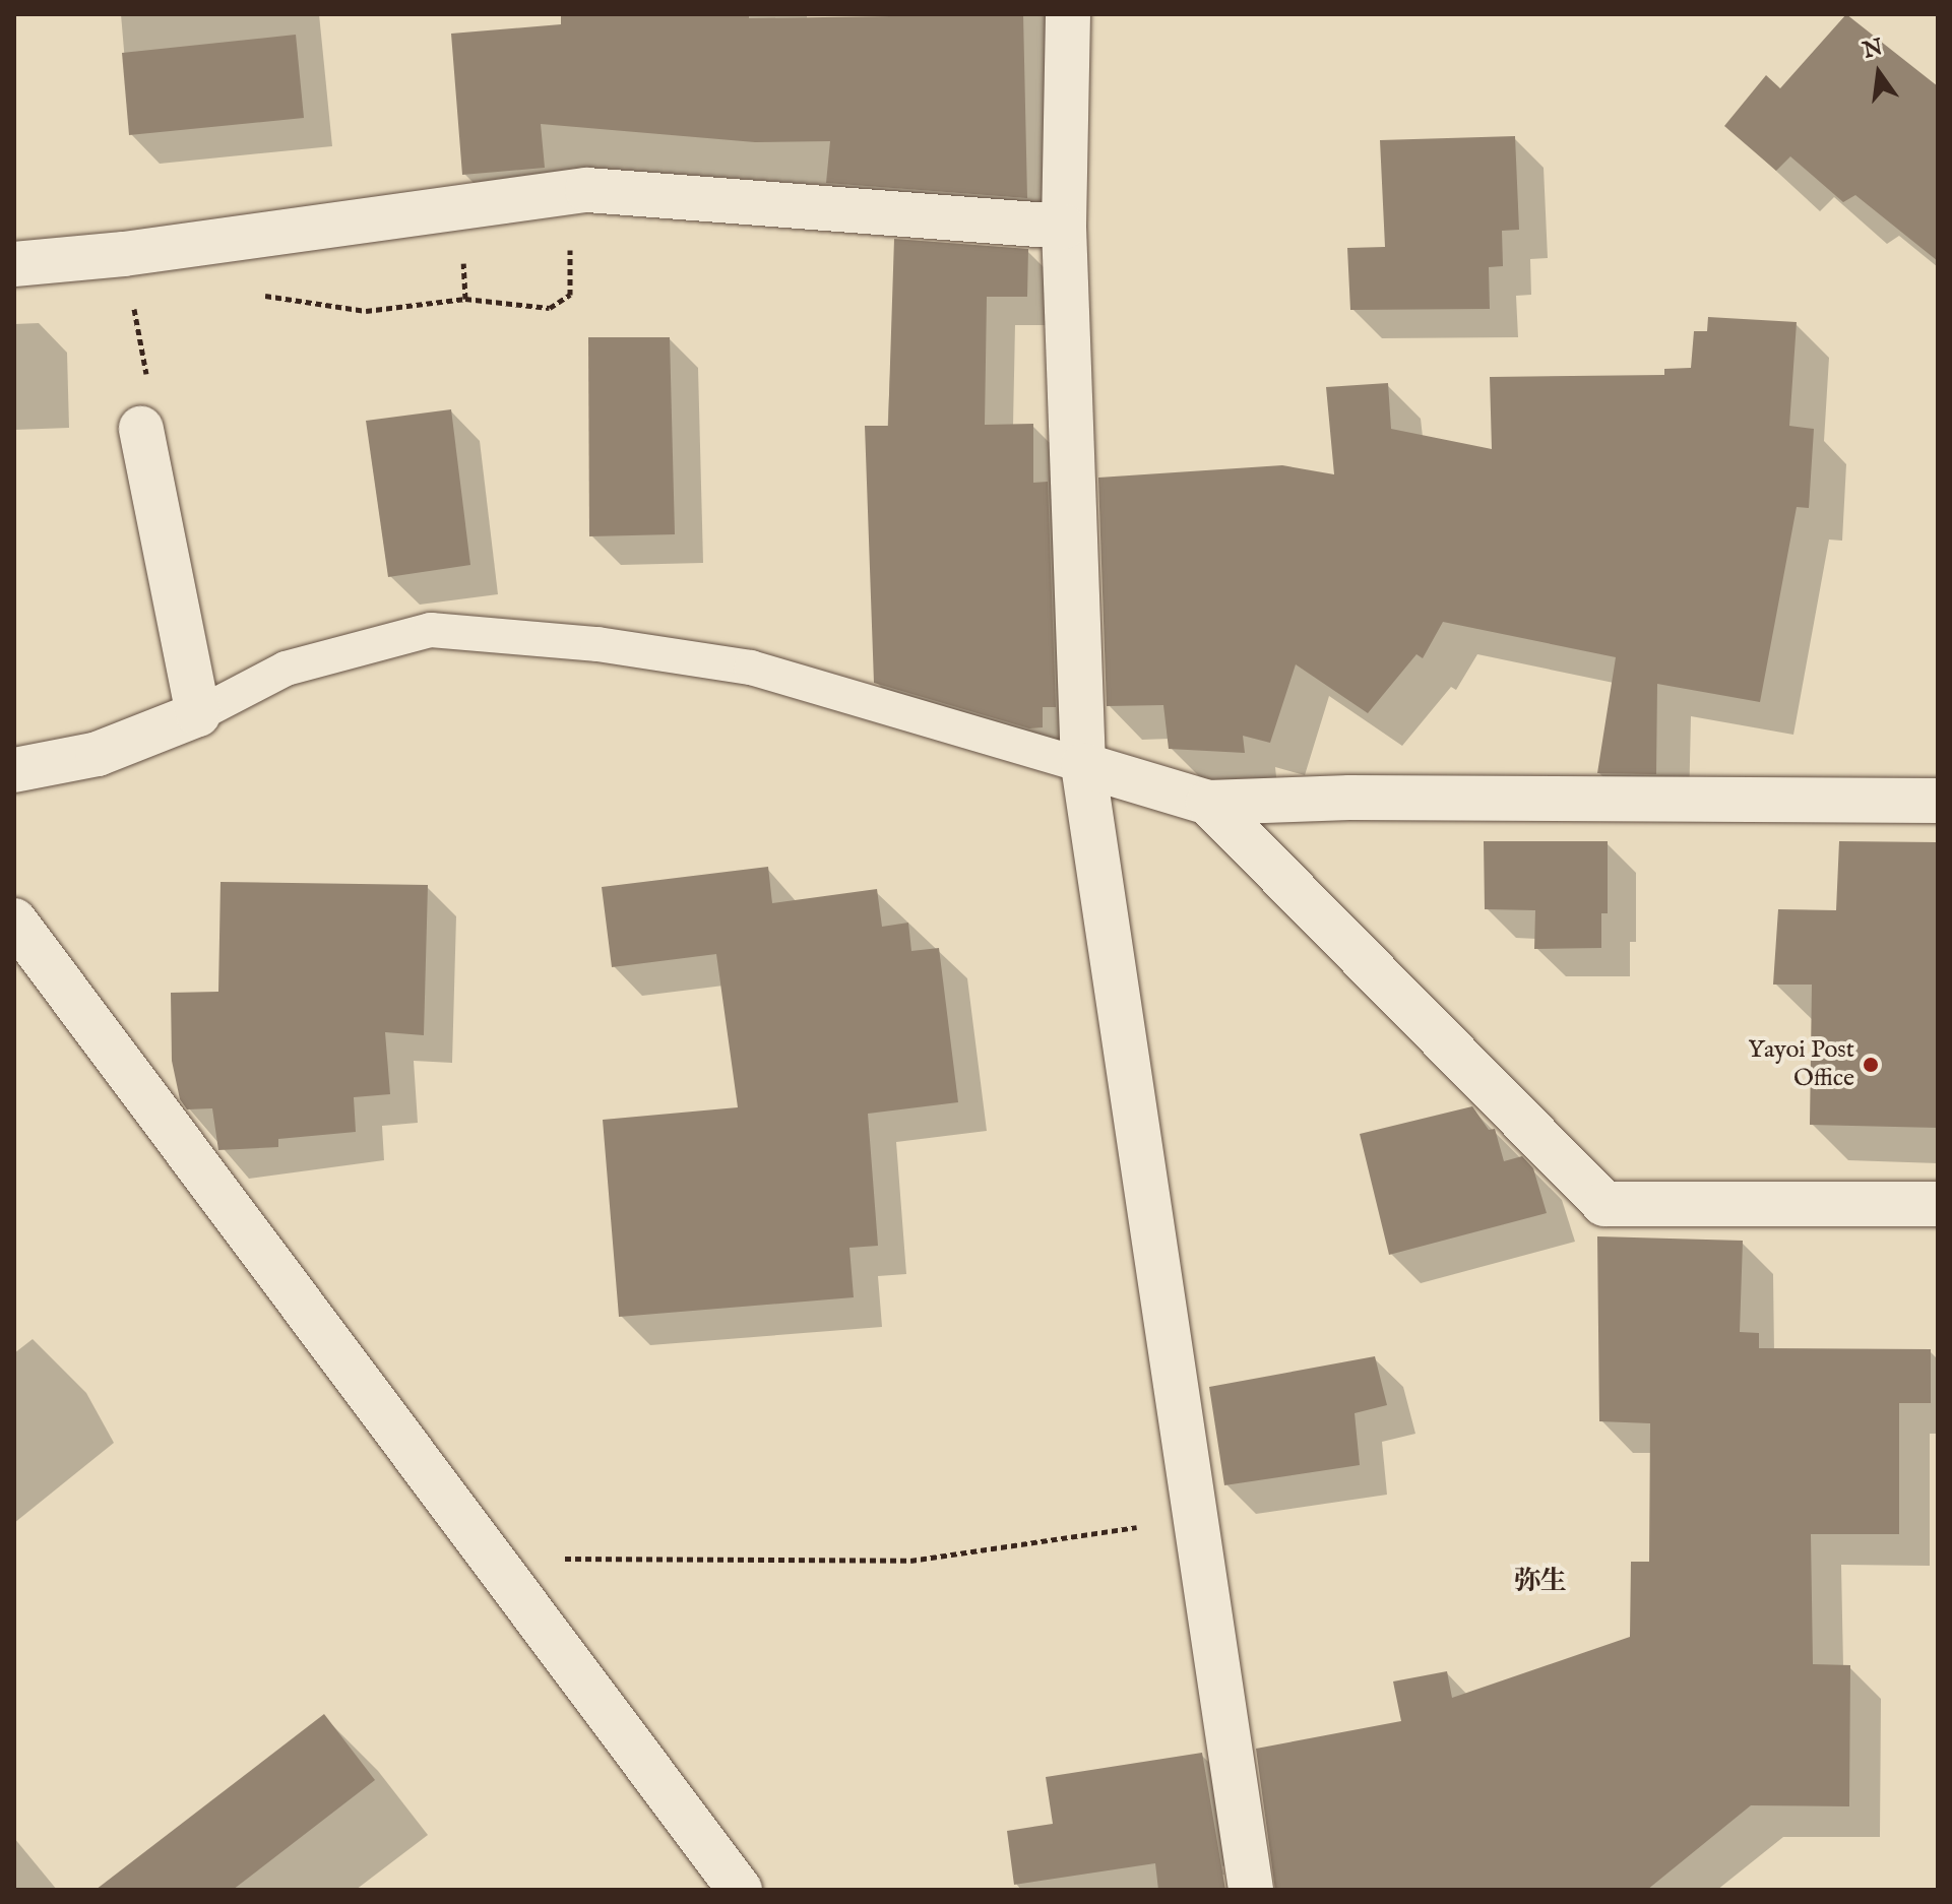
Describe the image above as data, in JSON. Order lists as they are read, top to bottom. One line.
{"districts":["弥生"],"places":["Yayoi Post Office"],"north":"top"}
